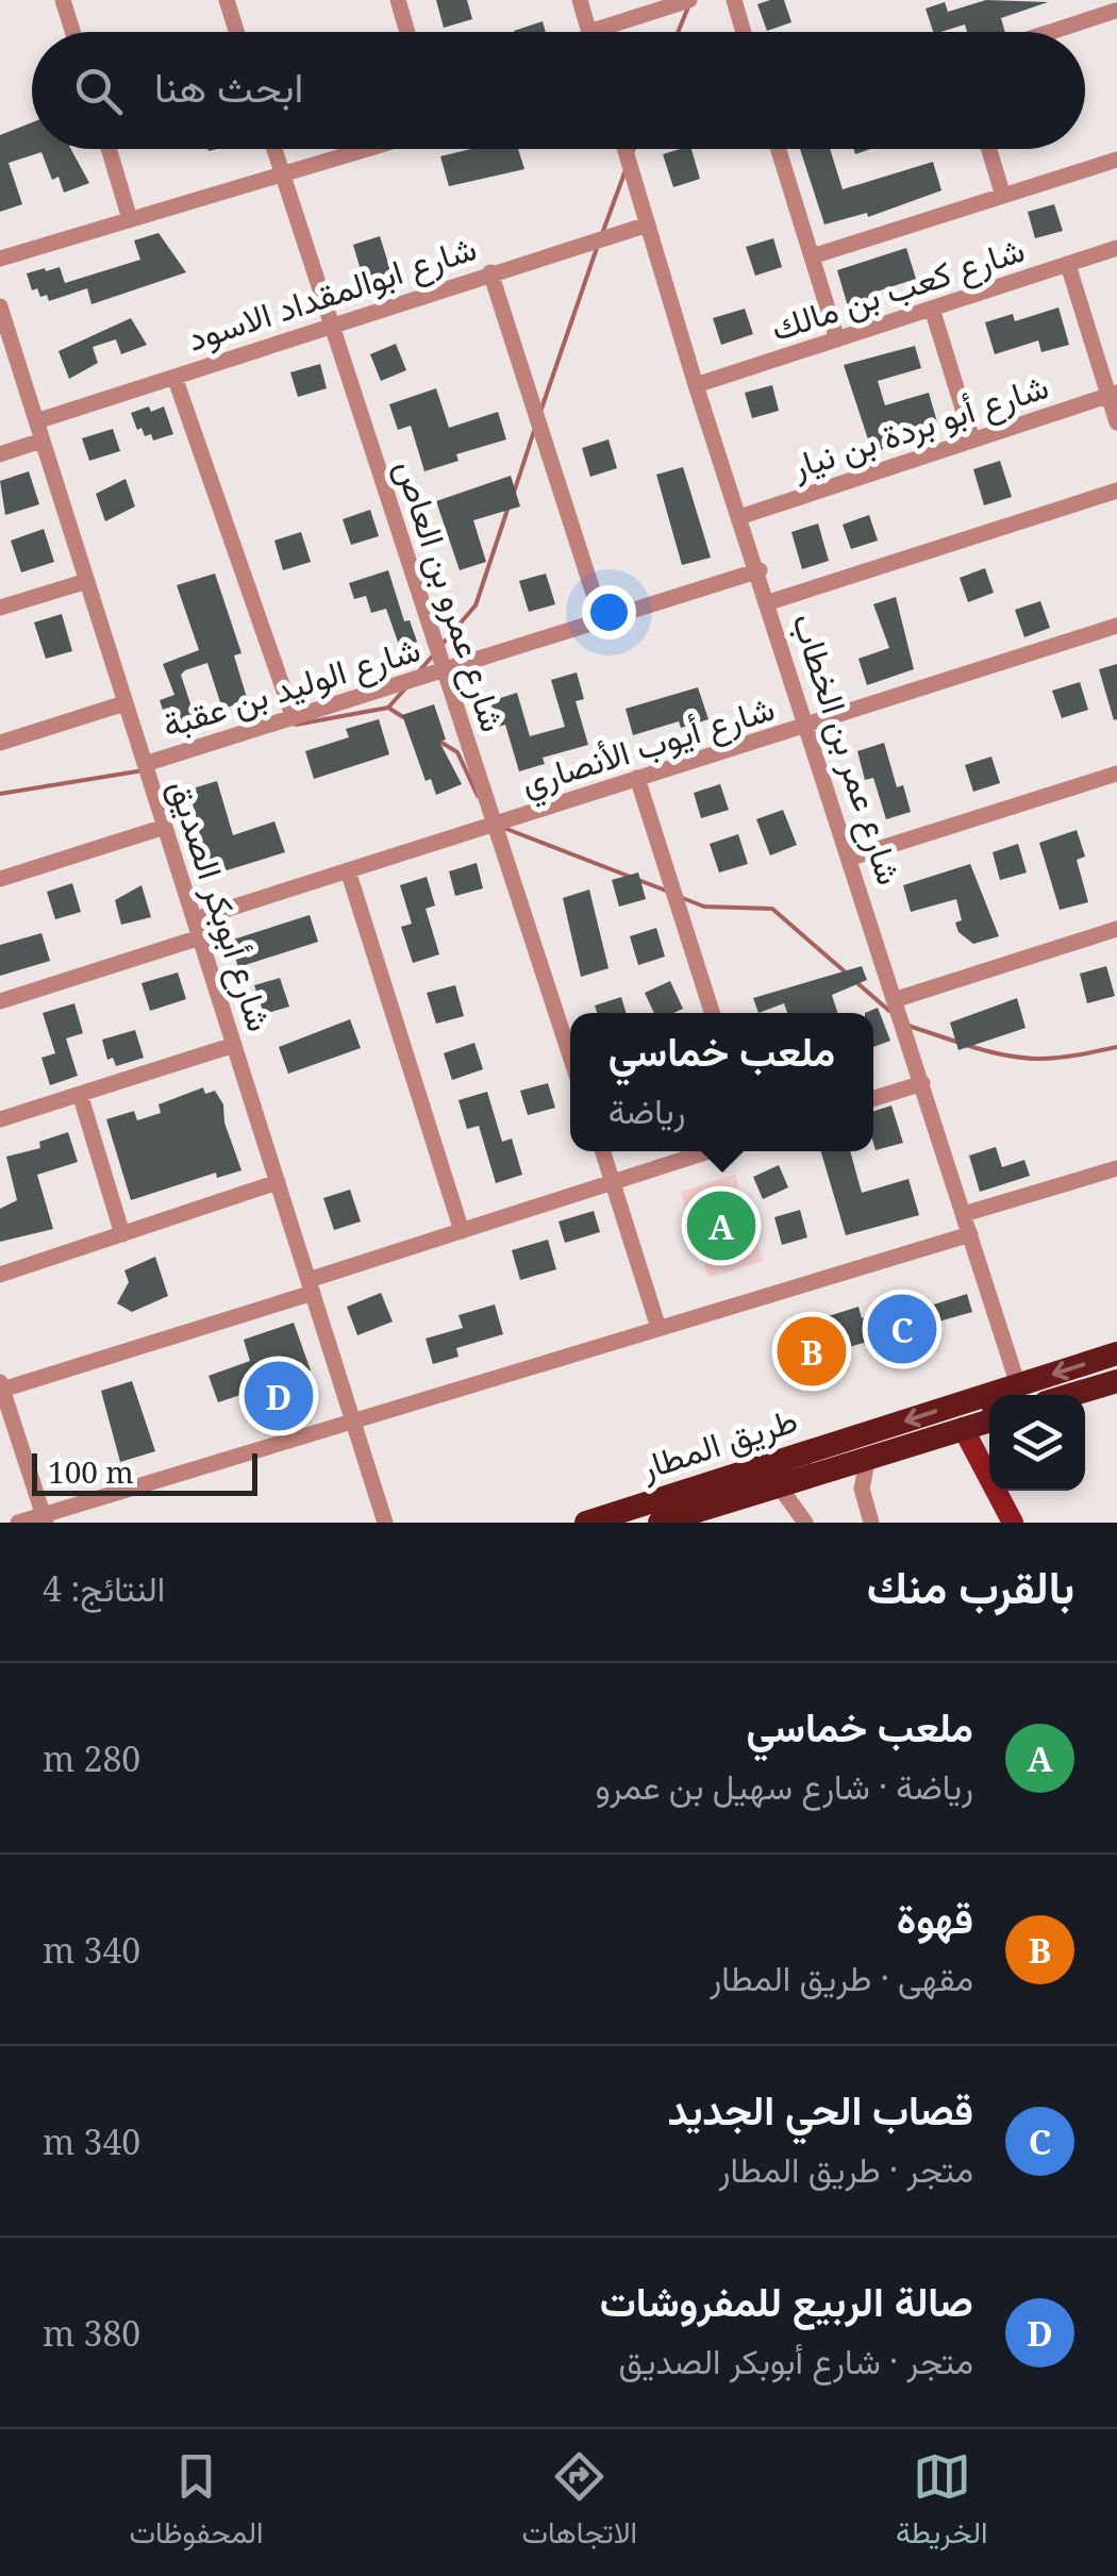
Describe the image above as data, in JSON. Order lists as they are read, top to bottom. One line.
{"streets":{"highway":["طريق المطار"],"street":["شارع كعب بن مالك","شارع ابوالمقداد الاسود","شارع أبو بردة بن نيار","شارع عمرو بن العاص","شارع الوليد بن عقبة","شارع أيوب الأنصاري","شارع عمر بن الخطاب","شارع أبوبكر الصديق"]},"crossings":[["شارع كعب بن مالك","شارع عمر بن الخطاب"],["شارع ابوالمقداد الاسود","شارع عمرو بن العاص"],["شارع ابوالمقداد الاسود","شارع عمر بن الخطاب"],["شارع ابوالمقداد الاسود","شارع أبوبكر الصديق"],["شارع أبو بردة بن نيار","شارع عمر بن الخطاب"],["شارع عمرو بن العاص","شارع الوليد بن عقبة"],["شارع عمرو بن العاص","شارع أيوب الأنصاري"],["شارع الوليد بن عقبة","شارع عمر بن الخطاب"],["شارع الوليد بن عقبة","شارع أبوبكر الصديق"],["شارع أيوب الأنصاري","شارع عمر بن الخطاب"],["شارع أيوب الأنصاري","شارع أبوبكر الصديق"],["شارع عمر بن الخطاب","طريق المطار"]],"scale_bar":"100 m","page":{"search":"ابحث هنا","popup":["ملعب خماسي","رياضة"],"pins":["A","C","B","D"],"scale":"100 m","heading":["بالقرب منك","النتائج: 4"],"list":[{"mark":"A","name":"ملعب خماسي","note":"رياضة · شارع سهيل بن عمرو","value":"280 m"},{"mark":"B","name":"قهوة","note":"مقهى · طريق المطار","value":"340 m"},{"mark":"C","name":"قصاب الحي الجديد","note":"متجر · طريق المطار","value":"340 m"},{"mark":"D","name":"صالة الربيع للمفروشات","note":"متجر · شارع أبوبكر الصديق","value":"380 m"}],"nav":["الخريطة","الاتجاهات","المحفوظات"]}}
